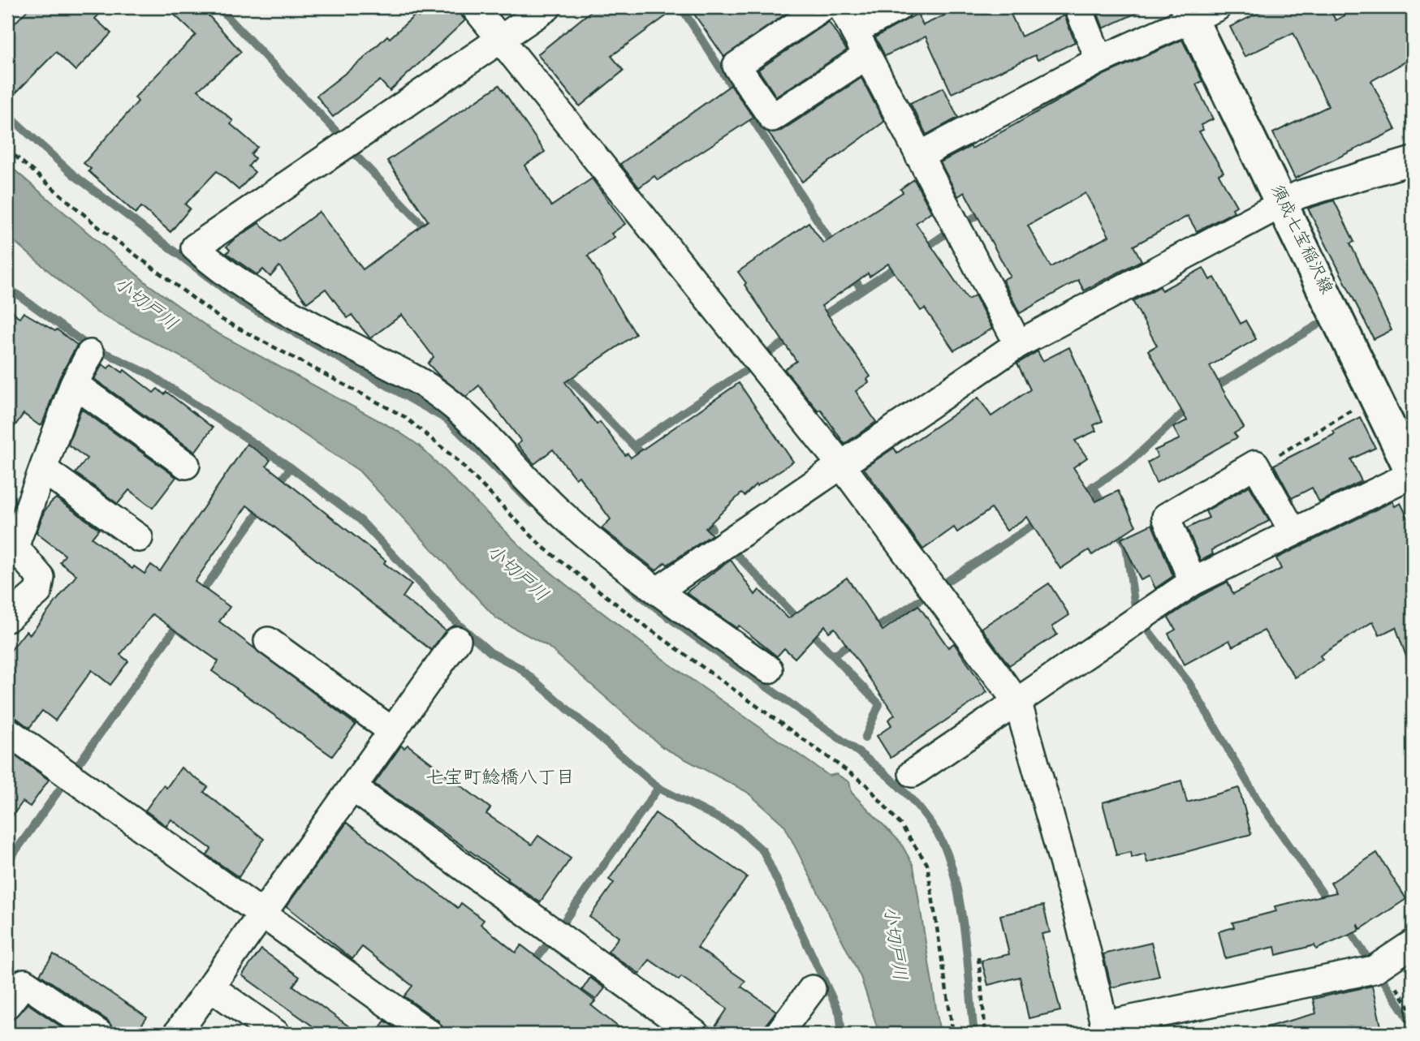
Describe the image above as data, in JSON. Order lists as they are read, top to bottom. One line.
{"streets":{"main road":["須成七宝稲沢線"]},"districts":["七宝町鯰橋八丁目"],"water":["小切戸川"]}
